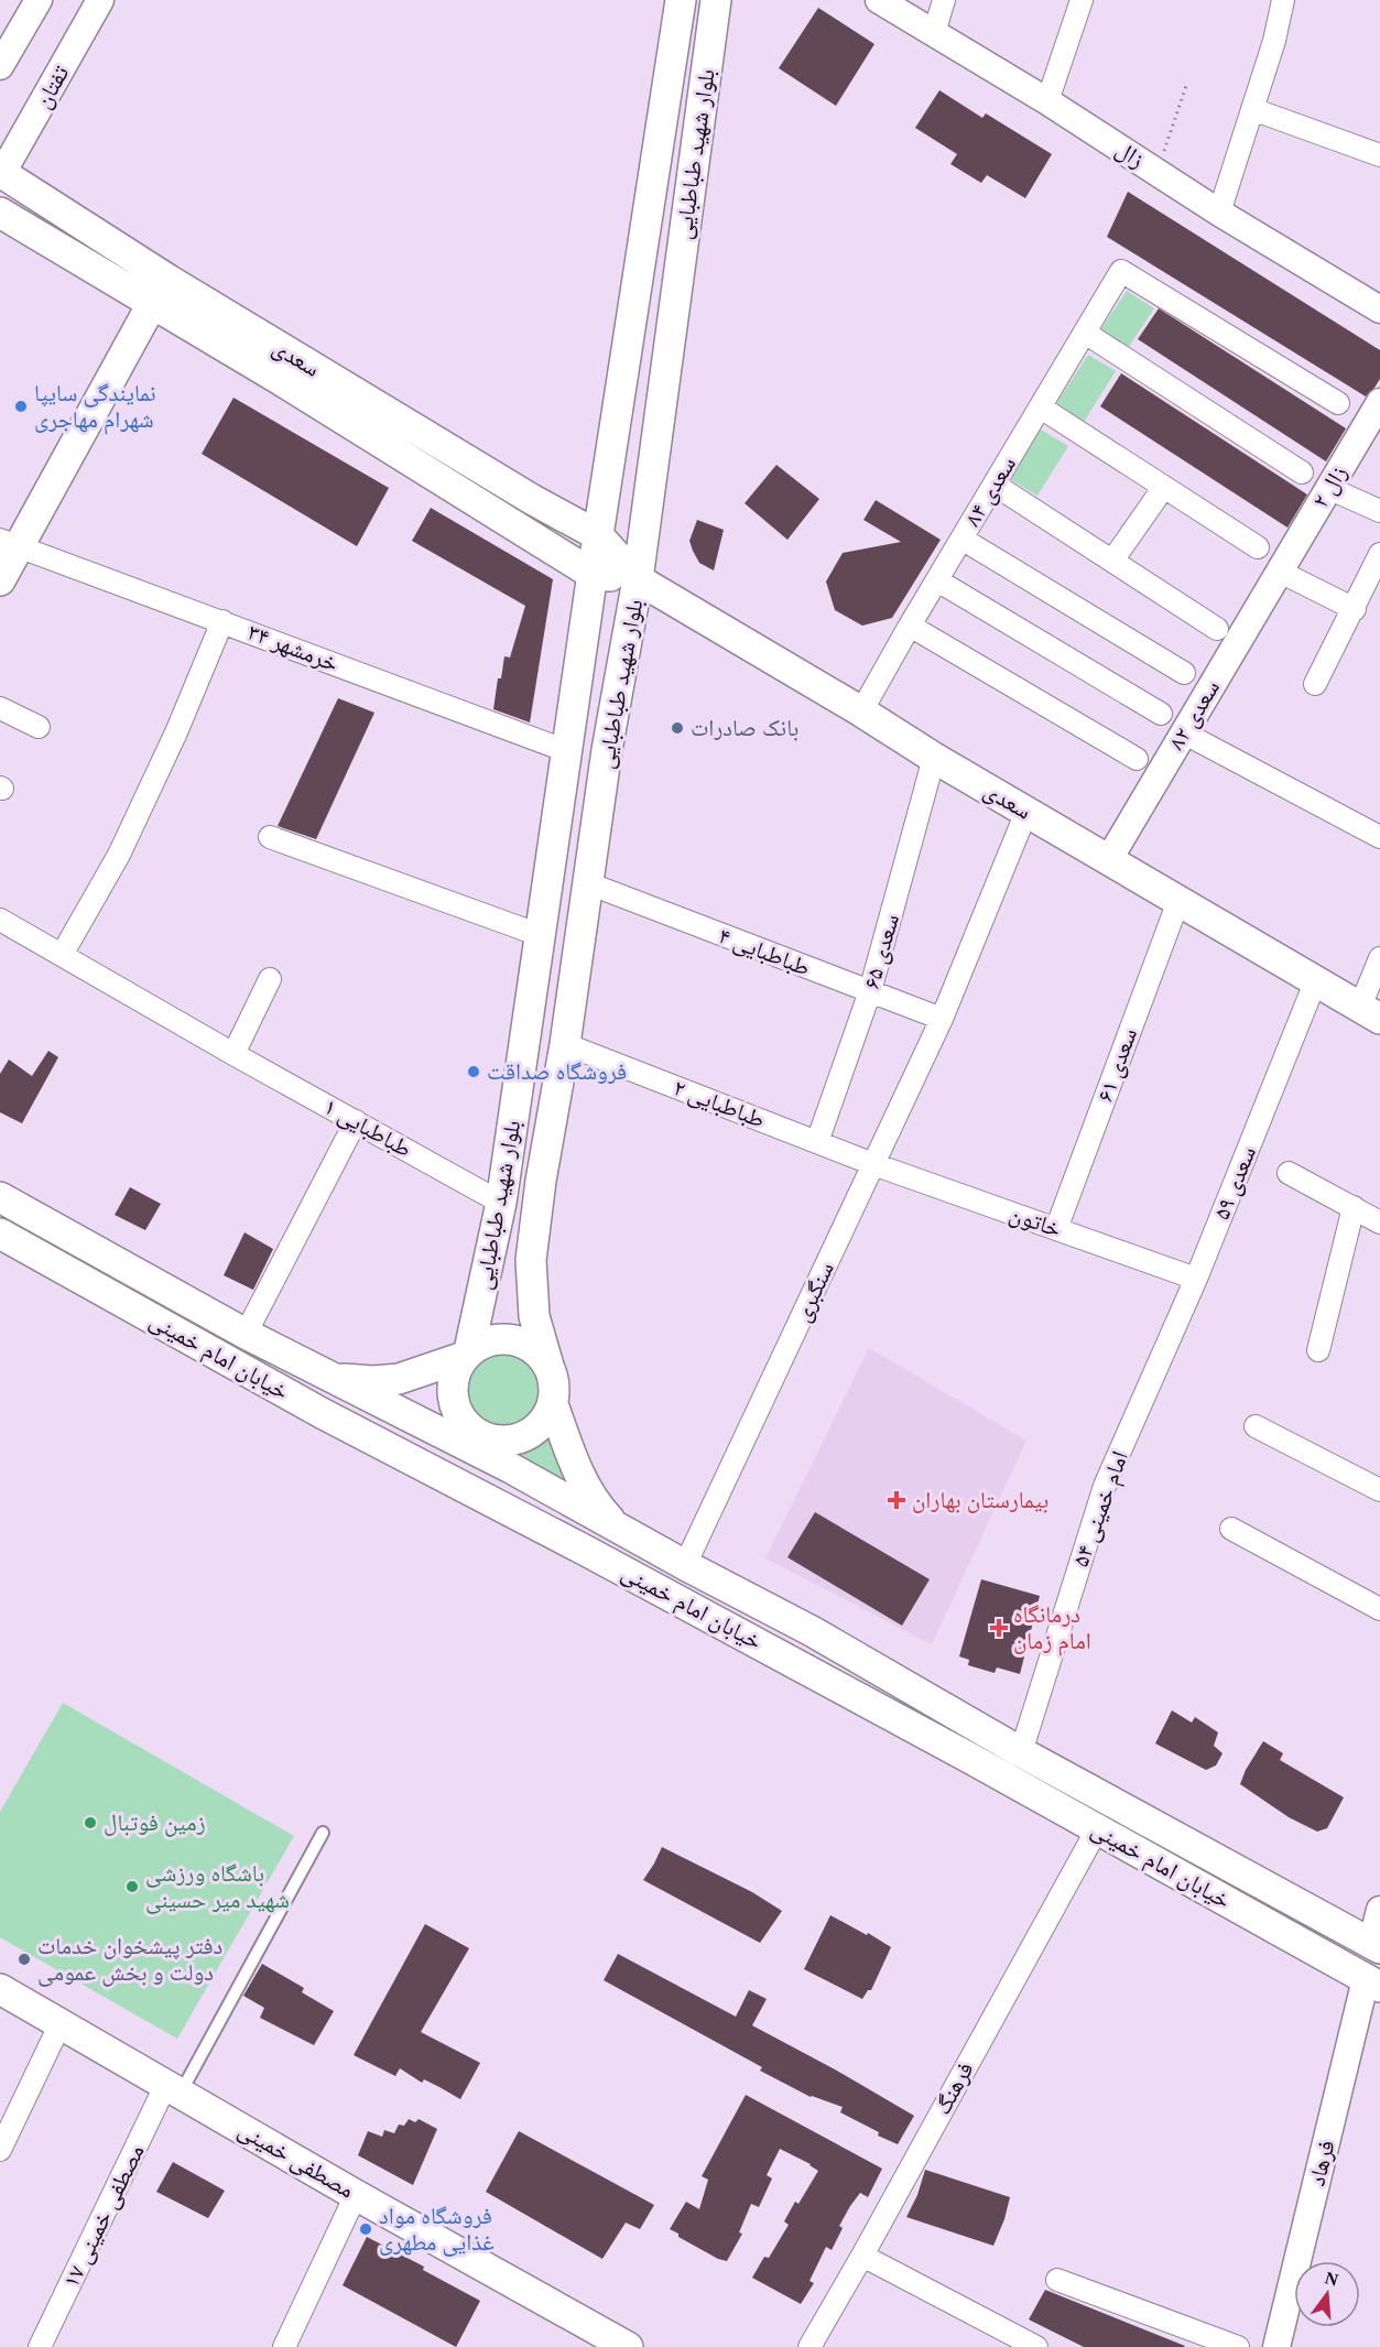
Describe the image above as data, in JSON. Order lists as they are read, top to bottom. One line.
{"streets":{"main road":["بلوار شهید طباطبایی","سعدی","خیابان امام خمینی","مصطفی خمینی"],"street":["تفتان","زال","زال ۲","سعدی ۸۴","خرمشهر ۳۴","سعدی ۸۲","طباطبایی ۴","سعدی ۶۵","سعدی ۶۱","طباطبایی ۲","طباطبایی ۱","سعدی ۵۹","خاتون","سنگبری","امام خمینی ۵۴","فرهنگ","فرهاد","مصطفی خمینی ۱۷"]},"crossings":[["تفتان","سعدی"],["بلوار شهید طباطبایی","سعدی"],["بلوار شهید طباطبایی","خرمشهر ۳۴"],["بلوار شهید طباطبایی","طباطبایی ۴"],["بلوار شهید طباطبایی","طباطبایی ۲"],["بلوار شهید طباطبایی","طباطبایی ۱"],["بلوار شهید طباطبایی","خیابان امام خمینی"],["سعدی","سعدی ۸۴"],["سعدی","سعدی ۸۲"],["سعدی","سعدی ۶۵"],["سعدی","سعدی ۶۱"],["سعدی","سعدی ۵۹"],["سعدی","سنگبری"],["زال ۲","سعدی ۸۲"],["طباطبایی ۴","سعدی ۶۵"],["طباطبایی ۴","سنگبری"],["سعدی ۶۵","طباطبایی ۲"],["سعدی ۶۱","خاتون"],["طباطبایی ۲","خاتون"],["طباطبایی ۲","سنگبری"],["سعدی ۵۹","خاتون"],["سعدی ۵۹","امام خمینی ۵۴"],["خاتون","سنگبری"],["سنگبری","خیابان امام خمینی"],["خیابان امام خمینی","امام خمینی ۵۴"],["خیابان امام خمینی","فرهنگ"],["خیابان امام خمینی","فرهاد"],["مصطفی خمینی","مصطفی خمینی ۱۷"]],"places":{"other":["نمایندگی سایپا شهرام مهاجری","بانک صادرات","فروشگاه صداقت","زمین فوتبال","باشگاه ورزشی شهید میر حسینی","دفتر پیشخوان خدمات دولت و بخش عمومی","فروشگاه مواد غذایی مطهری"],"health":["بیمارستان بهاران","درمانگاه امام زمان"]},"north":"top"}
